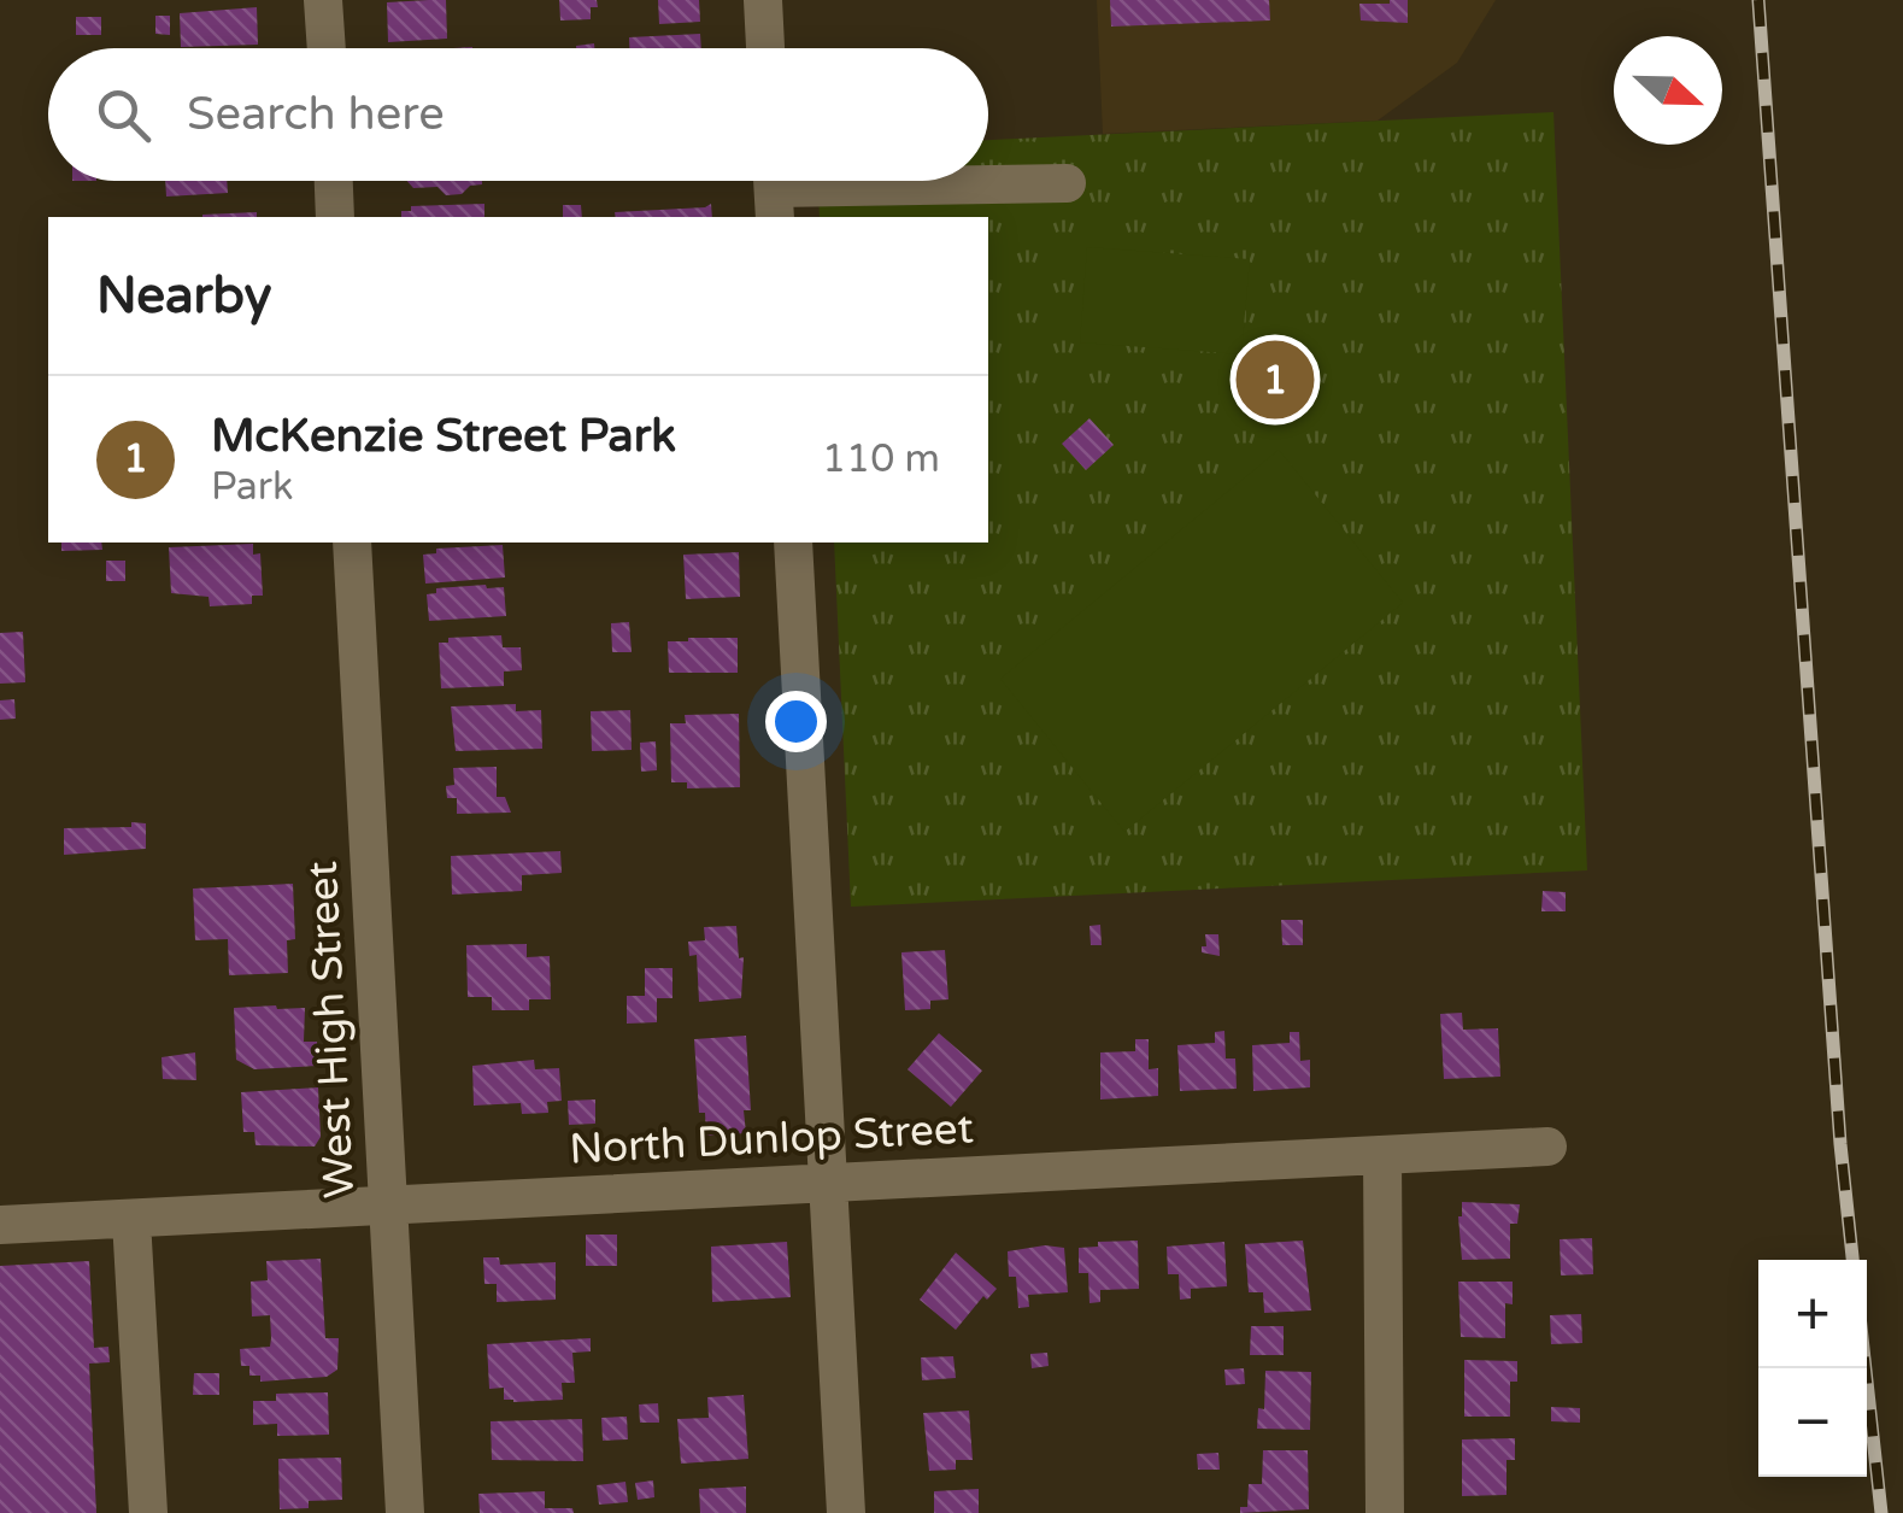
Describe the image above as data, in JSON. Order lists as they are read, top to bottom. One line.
{"streets":{"street":["West High Street","North Dunlop Street"]},"crossings":[["West High Street","North Dunlop Street"]],"north":"right","page":{"search":"Search here","heading":"Nearby","pins":"1","list":[{"mark":"1","name":"McKenzie Street Park","note":"Park","value":"110 m"}],"map_buttons":["+","−"]}}
